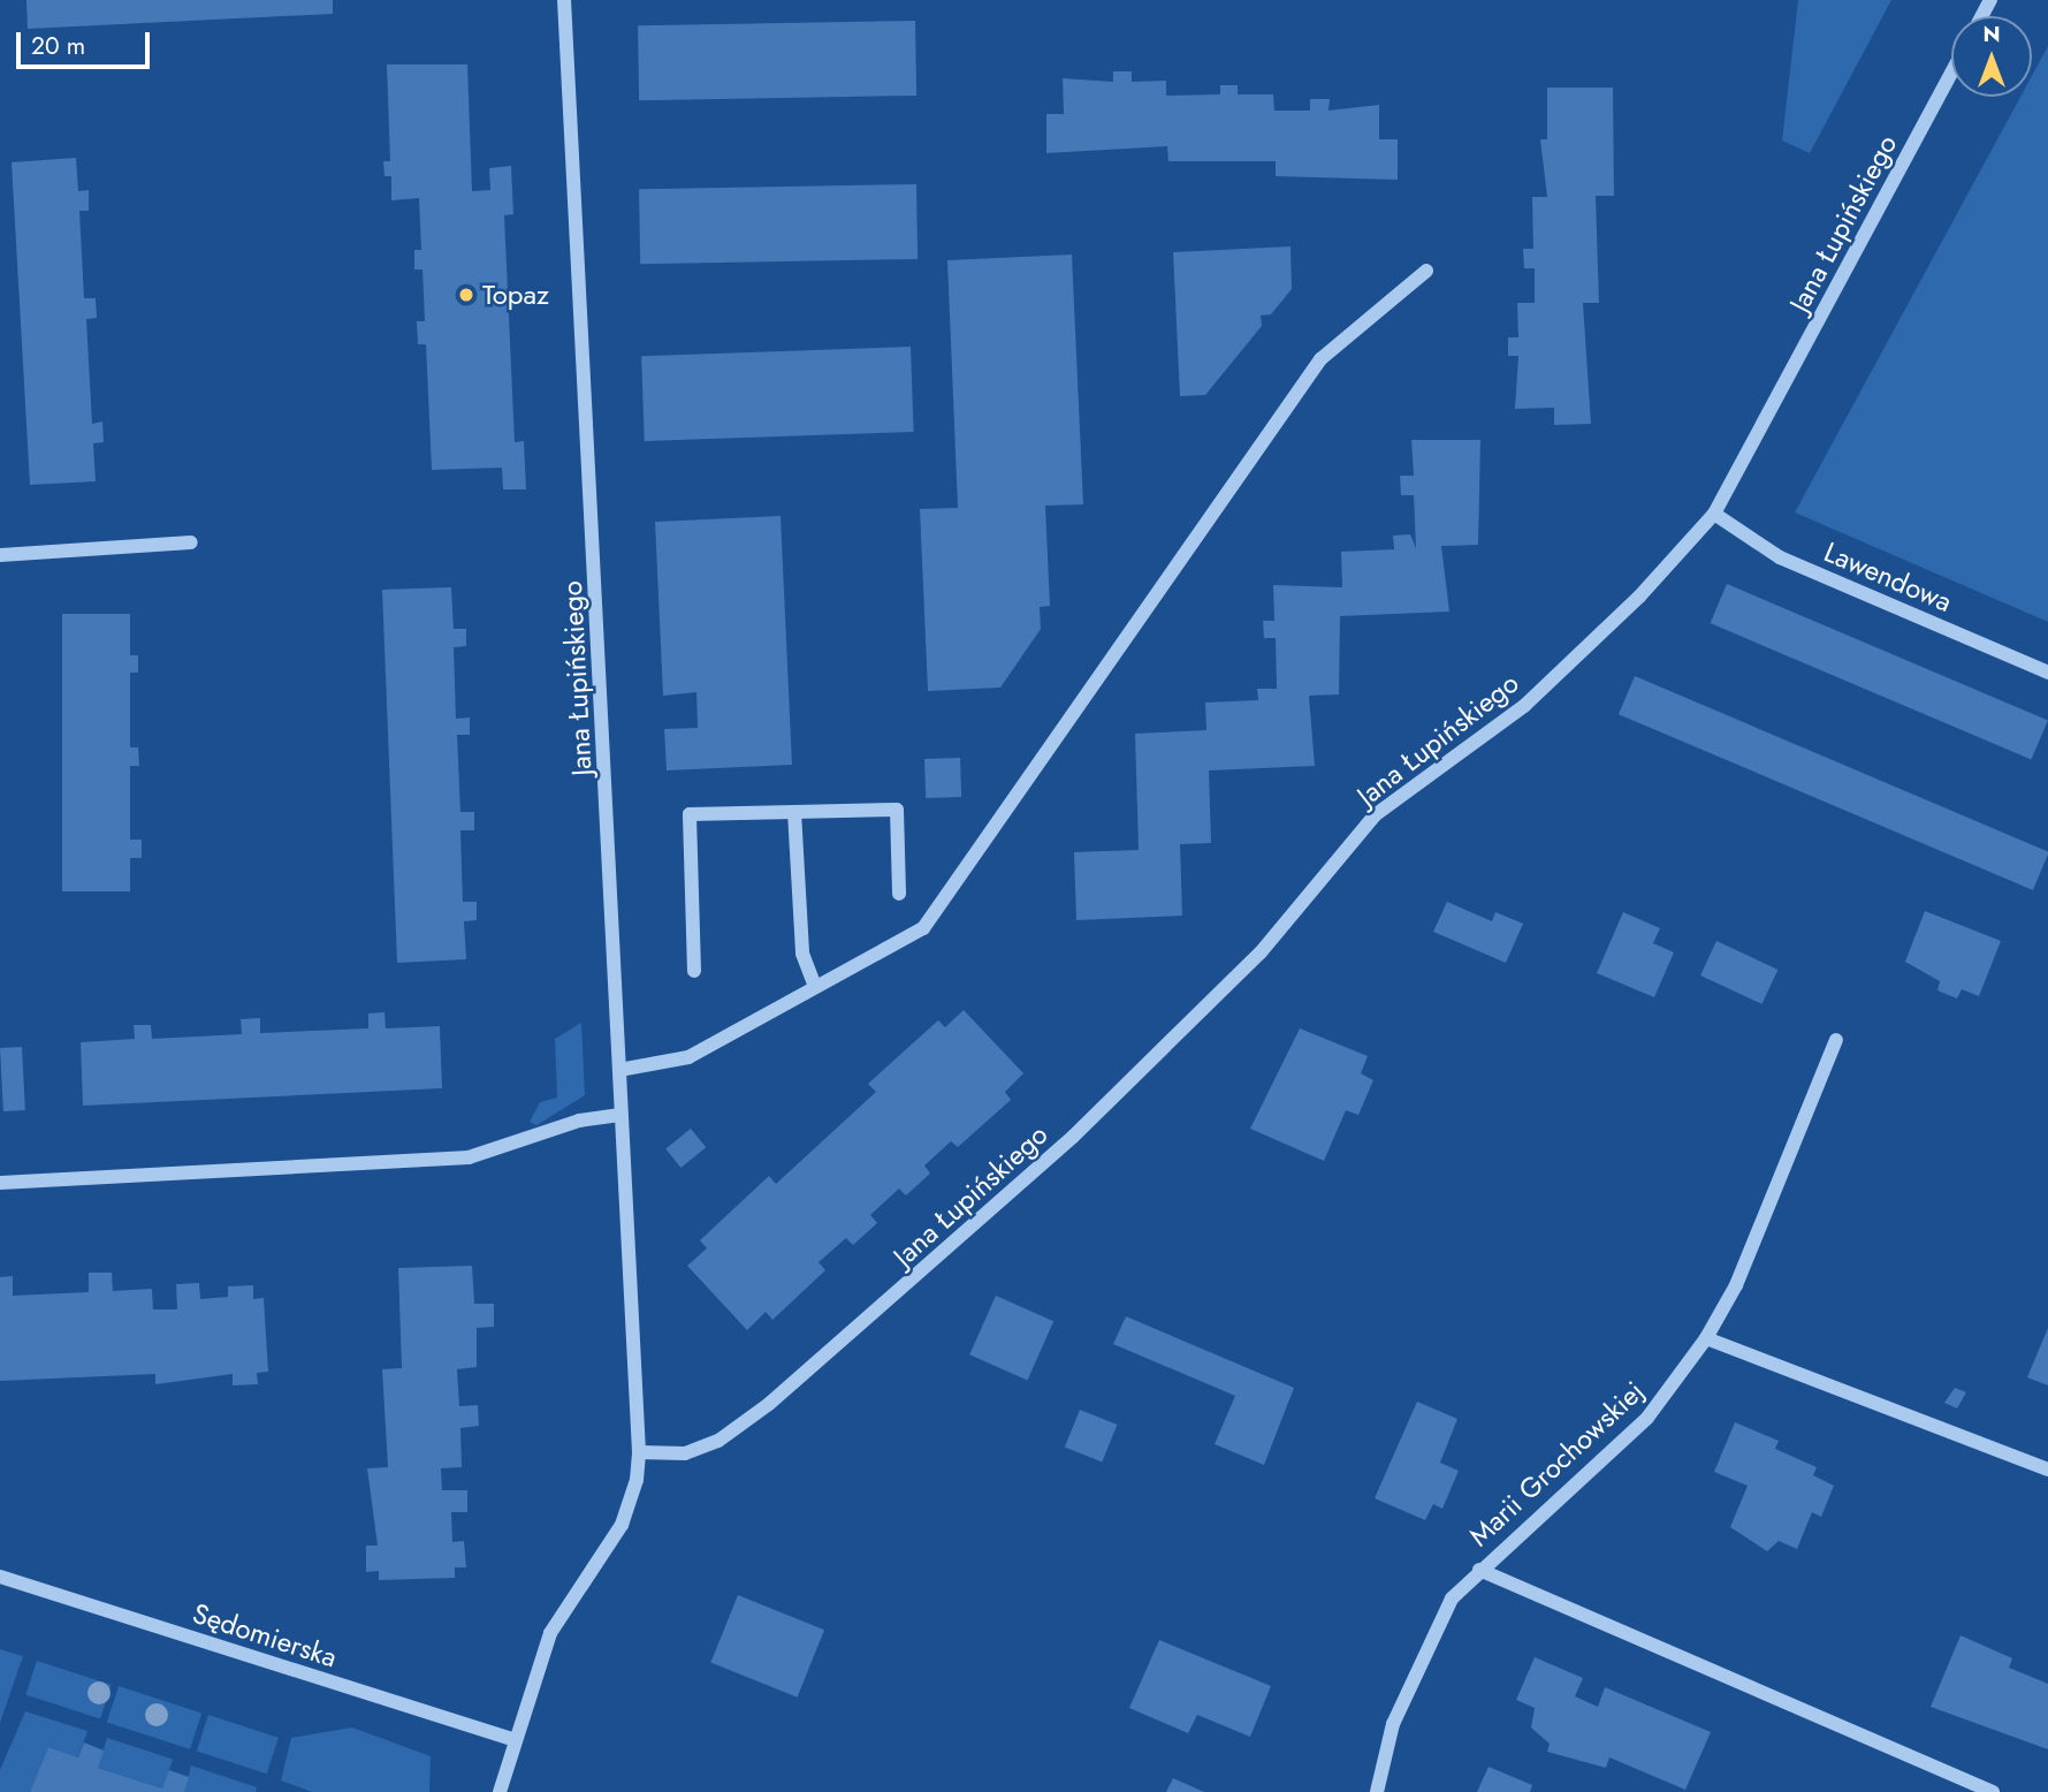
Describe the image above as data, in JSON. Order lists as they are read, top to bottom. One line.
{"streets":{"street":["Jana Łupińskiego","Lawendowa","Marii Grochowskiej","Sędomierska"]},"crossings":[["Jana Łupińskiego","Lawendowa"],["Jana Łupińskiego","Sędomierska"]],"places":["Topaz"],"scale_bar":"20 m","north":"top"}
